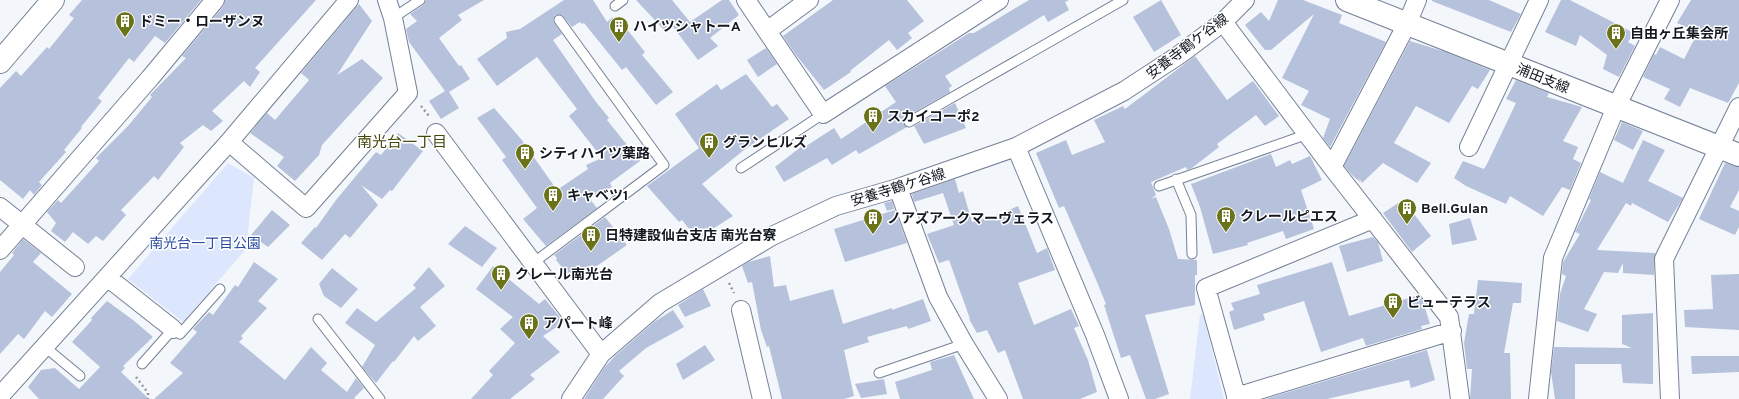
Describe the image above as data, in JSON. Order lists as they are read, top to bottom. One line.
{"streets":{"street":["安養寺鶴ケ谷線","浦田支線"]},"districts":["南光台一丁目"],"parks":["南光台一丁目公園"],"places":{"building":["ドミー・ローザンヌ","ハイツシャトーA","自由ヶ丘集会所","スカイコーポ2","グランヒルズ","シティハイツ葉路","キャベツ1","Bell.Gulan","クレールピエス","ノアズアークマーヴェラス","日特建設仙台支店 南光台寮","クレール南光台","ビューテラス","アパート峰"]}}
